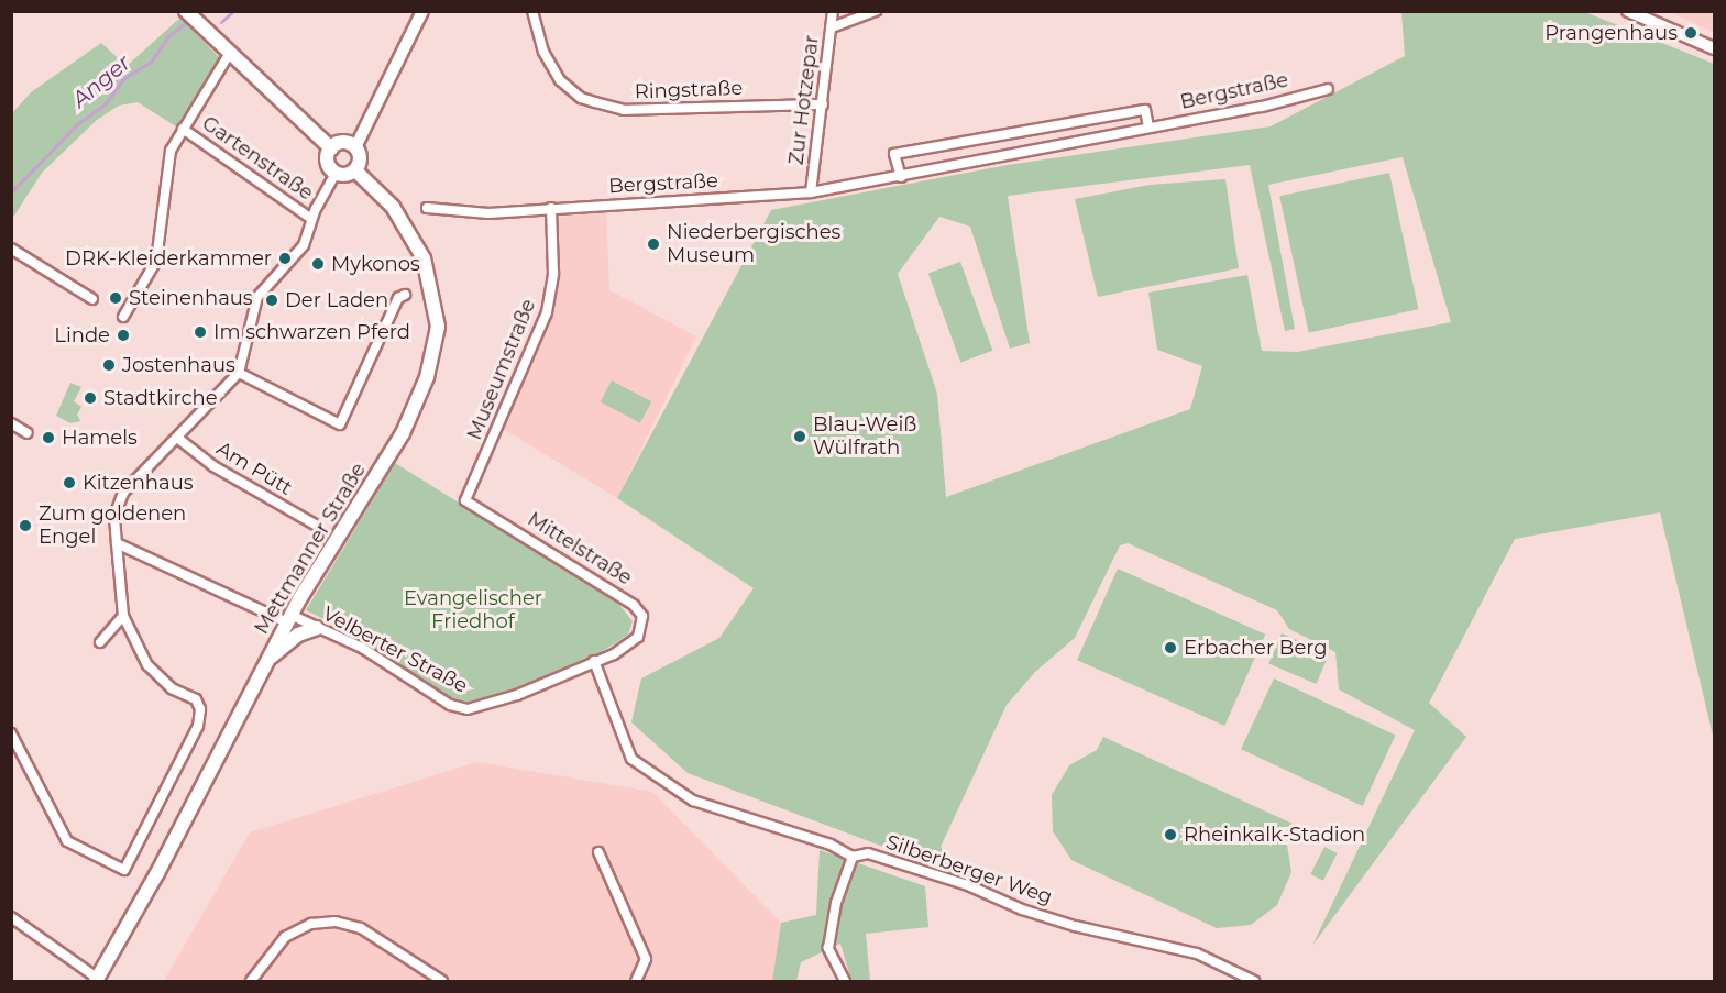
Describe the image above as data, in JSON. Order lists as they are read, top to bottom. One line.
{"streets":{"main road":["Mettmanner Straße"],"street":["Ringstraße","Bergstraße","Zur Hotzepar","Gartenstraße","Museumstraße","Am Pütt","Mittelstraße","Velberter Straße","Silberberger Weg"]},"crossings":[["Ringstraße","Zur Hotzepar"],["Bergstraße","Zur Hotzepar"],["Bergstraße","Museumstraße"],["Museumstraße","Mittelstraße"],["Mettmanner Straße","Velberter Straße"],["Mittelstraße","Velberter Straße"],["Mittelstraße","Silberberger Weg"],["Velberter Straße","Silberberger Weg"]],"water":["Anger"],"parks":["Evangelischer Friedhof"],"places":["Prangenhaus","Niederbergisches Museum","DRK-Kleiderkammer","Mykonos","Steinenhaus","Der Laden","Im schwarzen Pferd","Linde","Jostenhaus","Stadtkirche","Blau-Weiß Wülfrath","Hamels","Kitzenhaus","Zum goldenen Engel","Erbacher Berg","Rheinkalk-Stadion"]}
